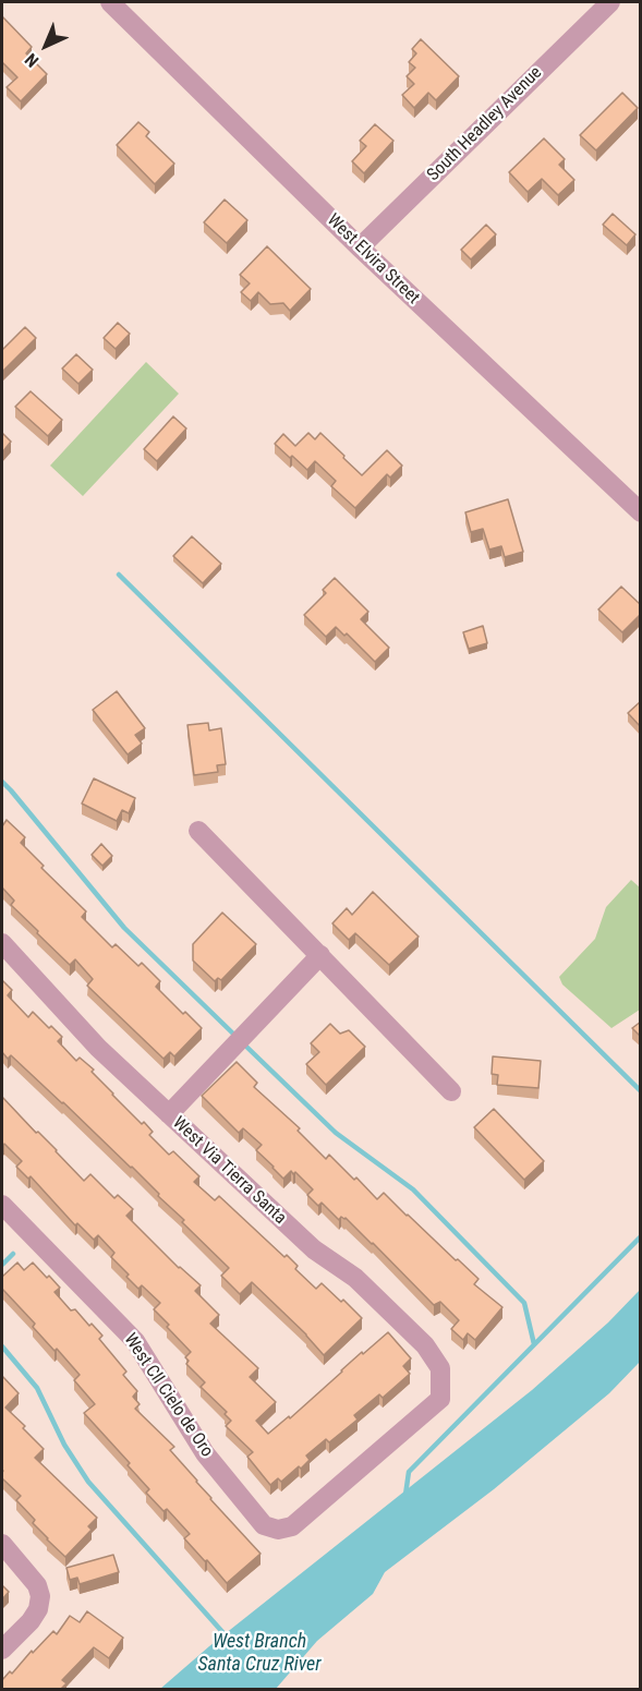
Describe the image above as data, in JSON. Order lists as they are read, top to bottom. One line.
{"streets":{"street":["South Headley Avenue","West Elvira Street","West Via Tierra Santa","West Cll Cielo de Oro"]},"crossings":[["South Headley Avenue","West Elvira Street"],["West Via Tierra Santa","West Cll Cielo de Oro"]],"water":["West Branch Santa Cruz River"],"north":"bottom left"}
